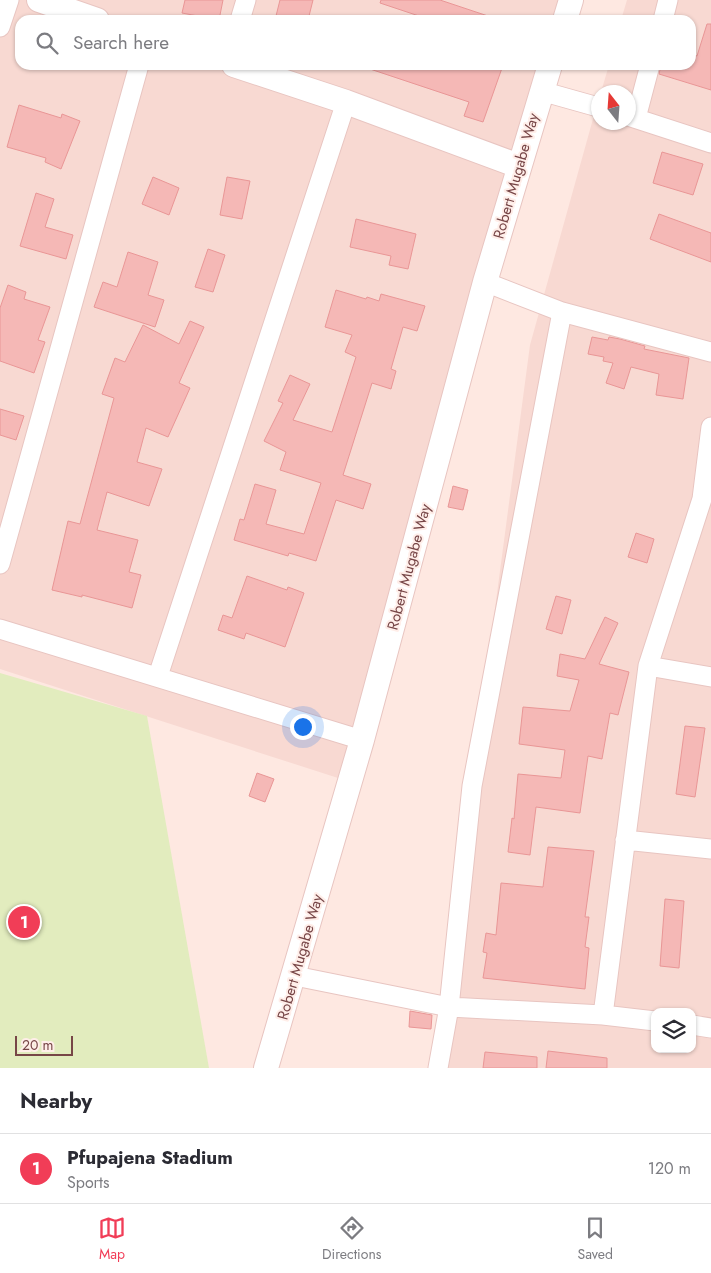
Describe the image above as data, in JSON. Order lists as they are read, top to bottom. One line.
{"streets":{"street":["Robert Mugabe Way"]},"scale_bar":"20 m","north":"top","page":{"search":"Search here","pins":"1","scale":"20 m","heading":"Nearby","list":[{"mark":"1","name":"Pfupajena Stadium","note":"Sports","value":"120 m"}],"nav":["Map","Directions","Saved"]}}
